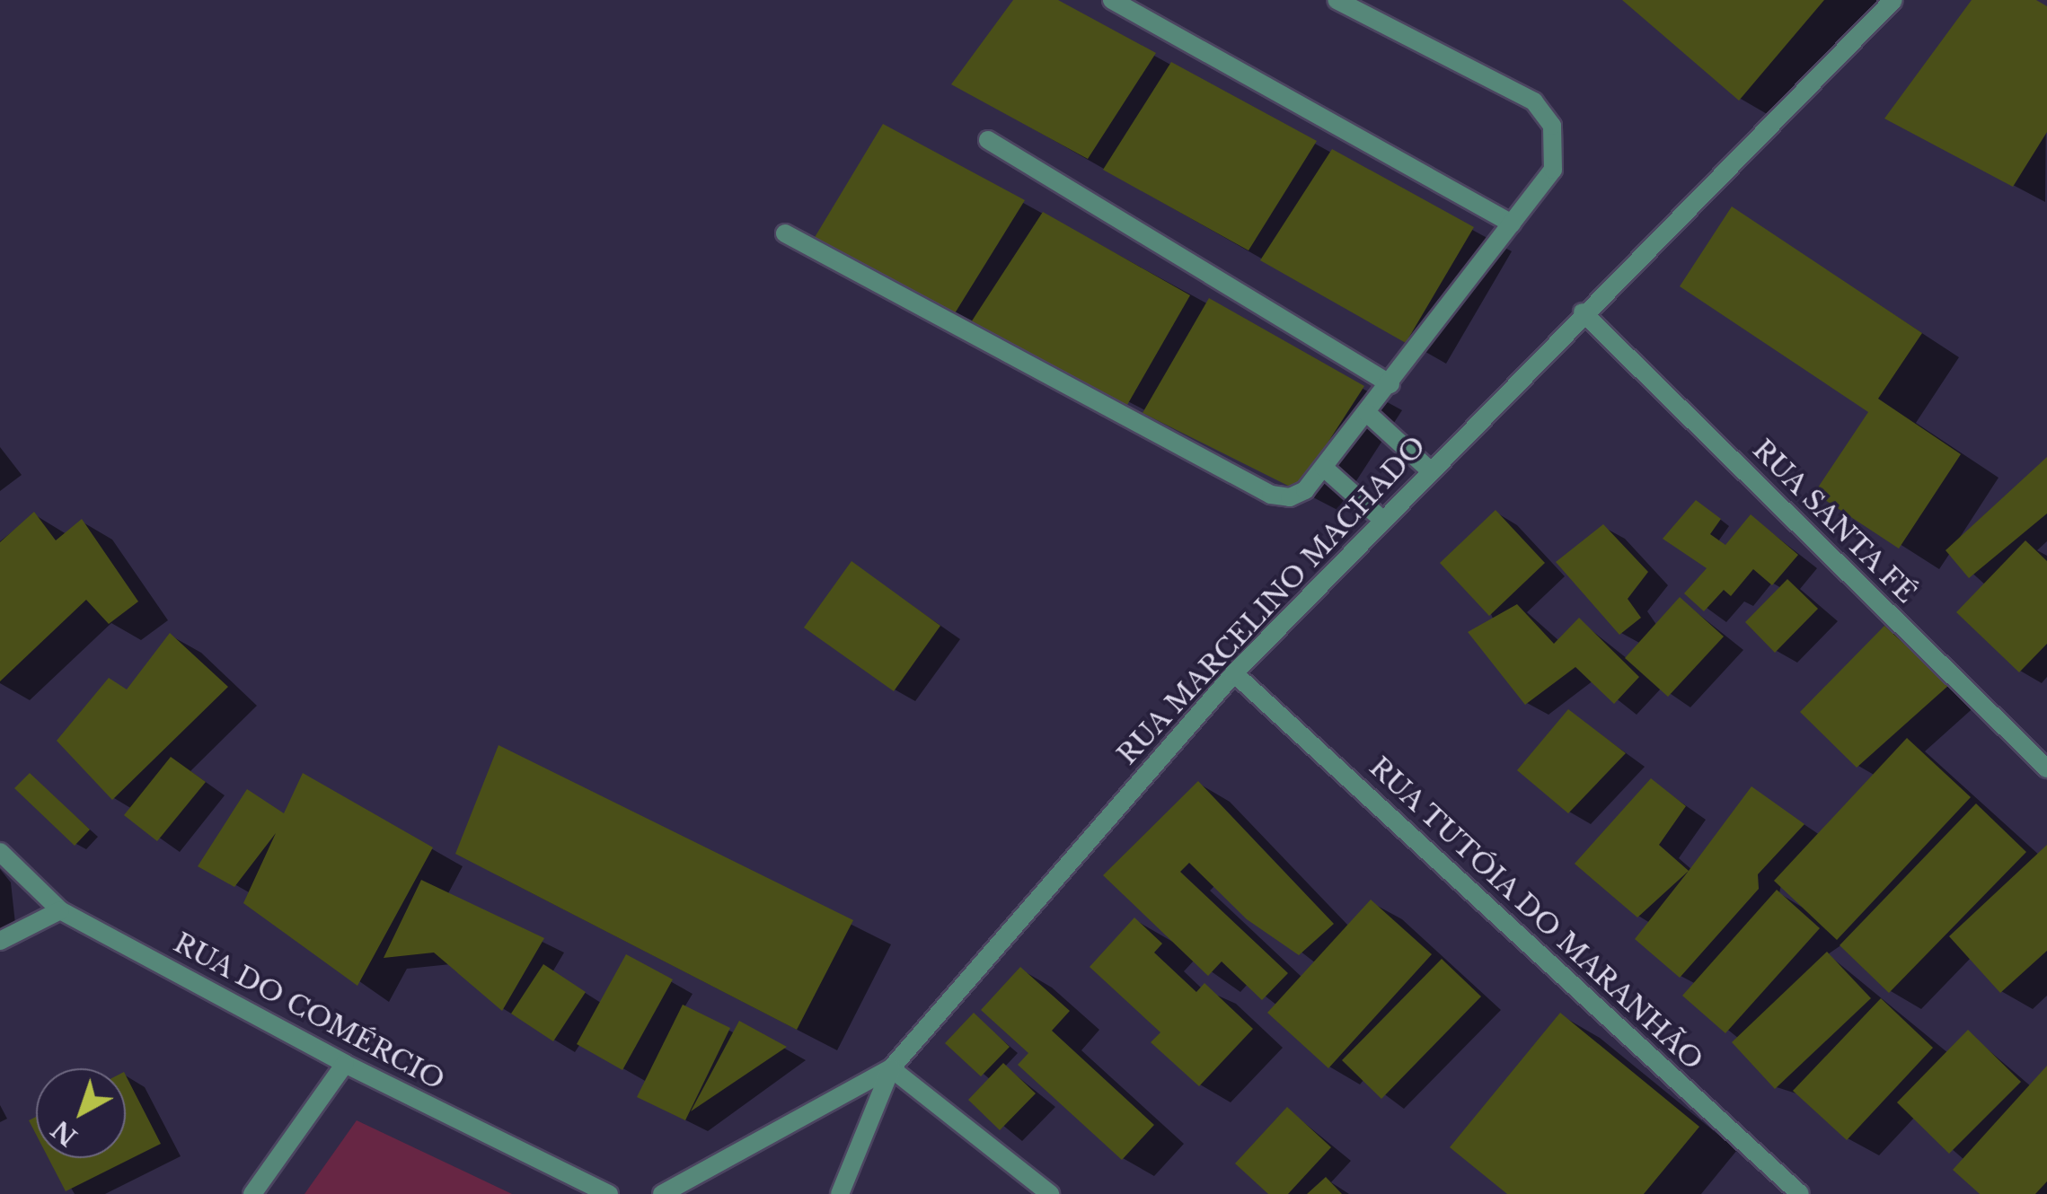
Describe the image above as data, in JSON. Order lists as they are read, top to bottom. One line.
{"streets":{"street":["RUA SANTA FÉ","RUA MARCELINO MACHADO","RUA TUTÓIA DO MARANHÃO","RUA DO COMÉRCIO"]},"crossings":[["RUA SANTA FÉ","RUA MARCELINO MACHADO"],["RUA MARCELINO MACHADO","RUA TUTÓIA DO MARANHÃO"]],"north":"bottom left"}
